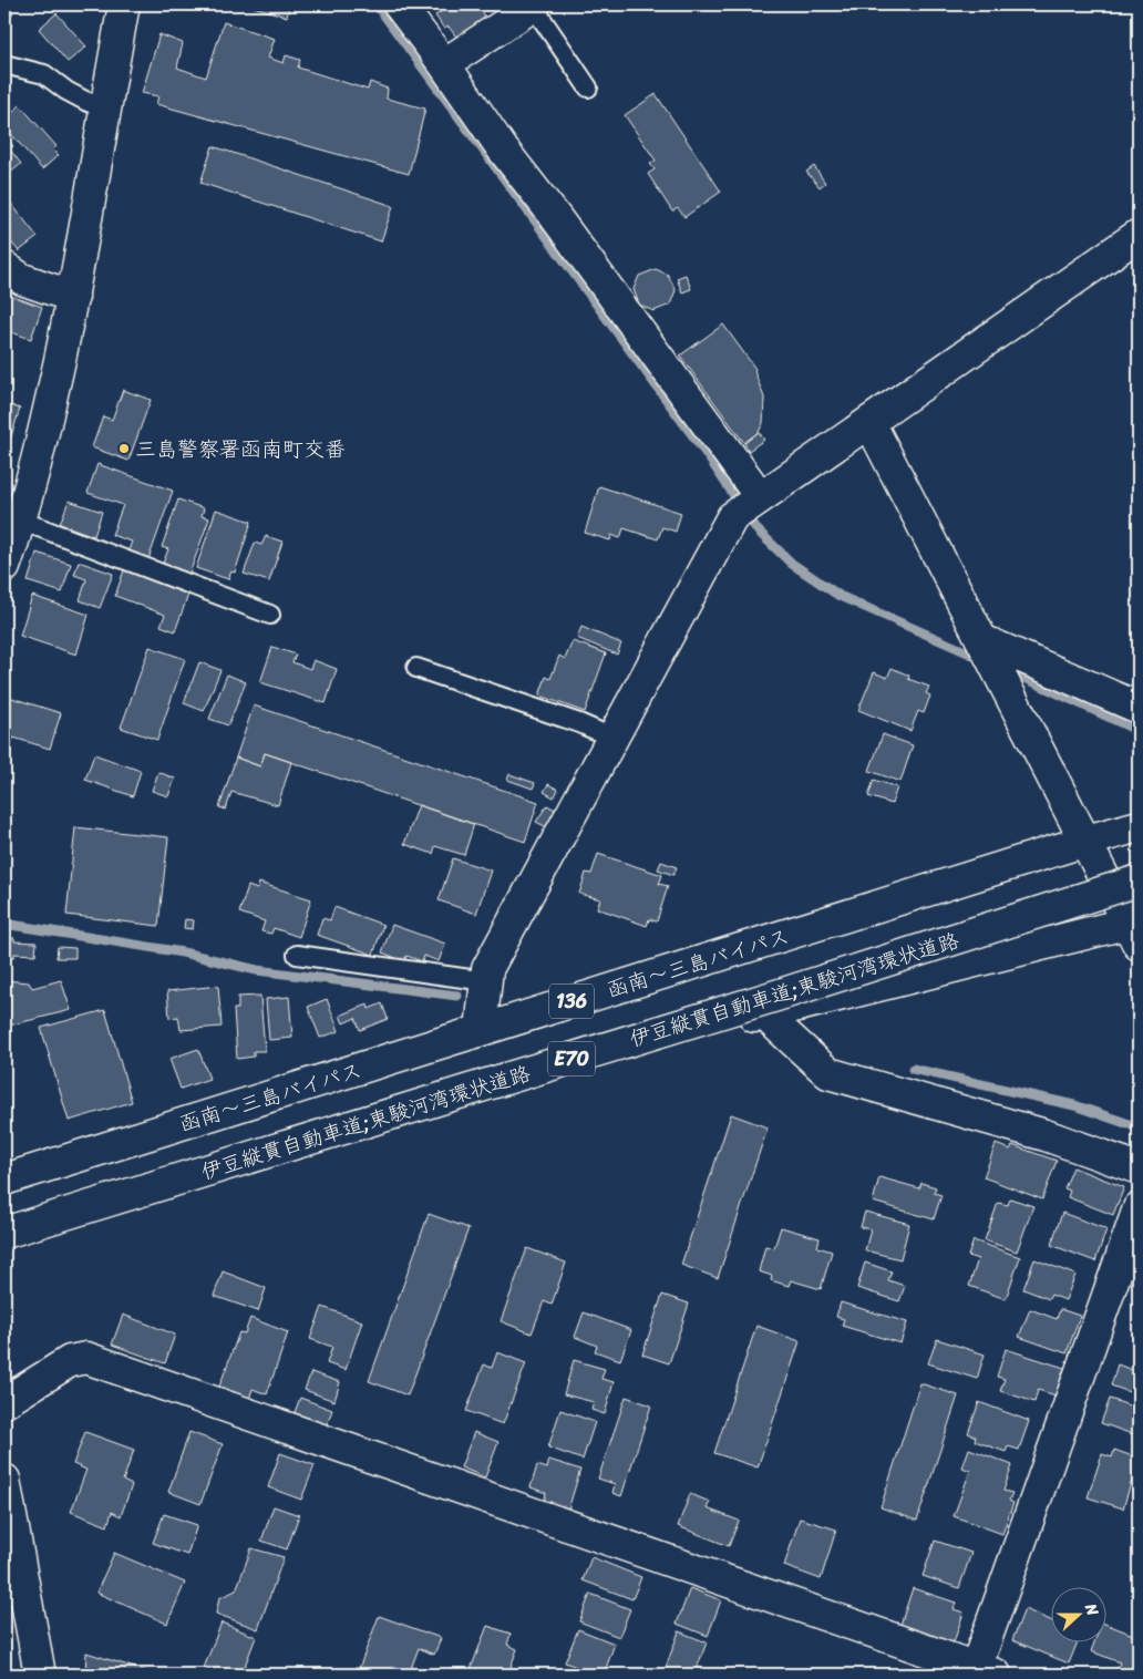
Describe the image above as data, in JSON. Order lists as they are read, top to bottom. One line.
{"streets":{"main road":["函南～三島バイパス","伊豆縦貫自動車道;東駿河湾環状道路","136","E70"]},"places":["三島警察署函南町交番"],"north":"right"}
